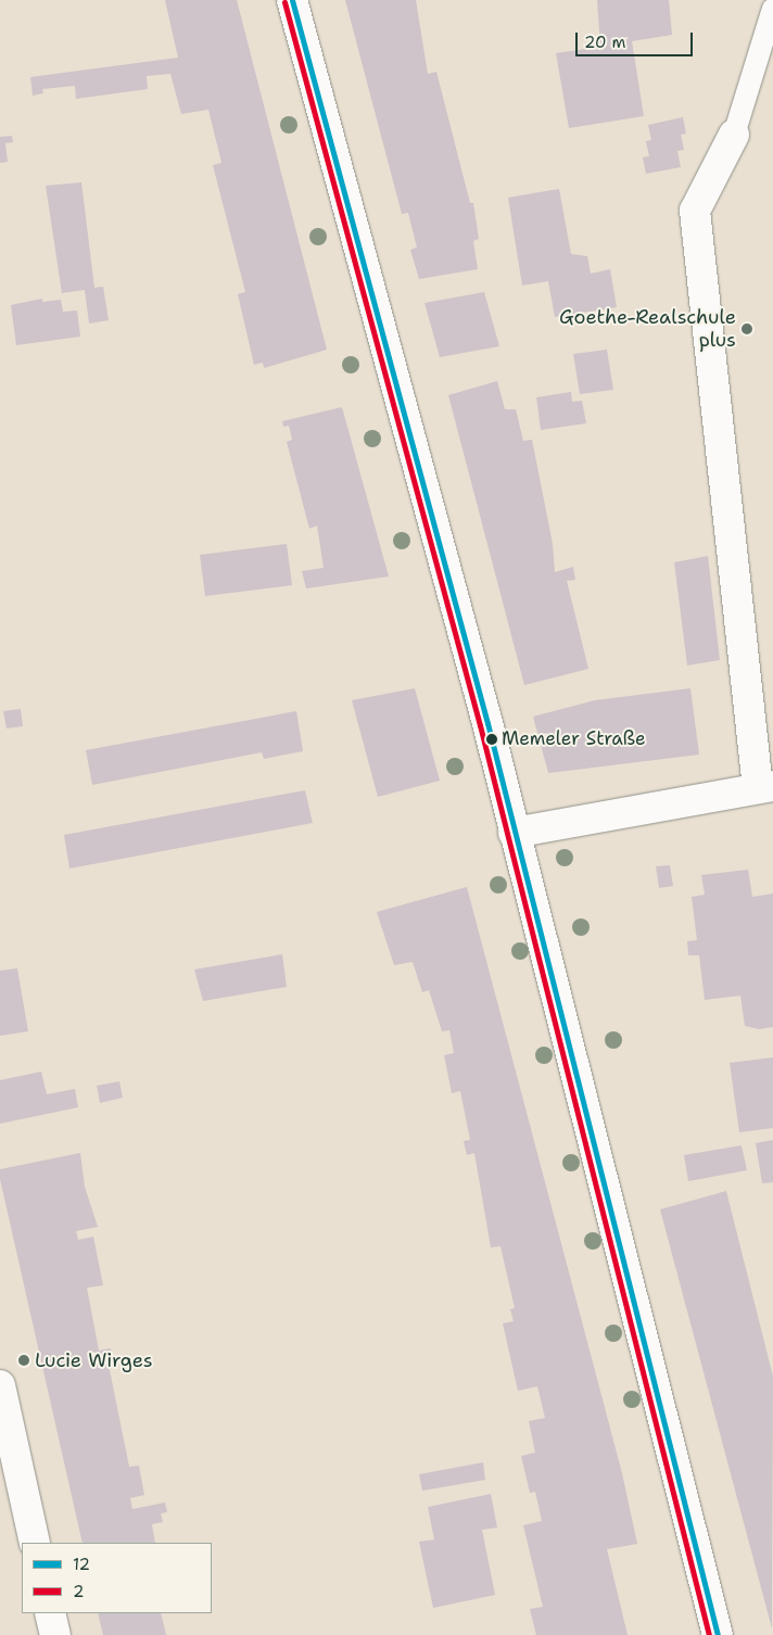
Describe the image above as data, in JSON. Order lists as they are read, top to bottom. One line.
{"places":["Goethe-Realschule plus","Memeler Straße","Lucie Wirges"],"lines":["transit line 12","transit line 2"],"legend":["12","2"],"scale_bar":"20 m"}
